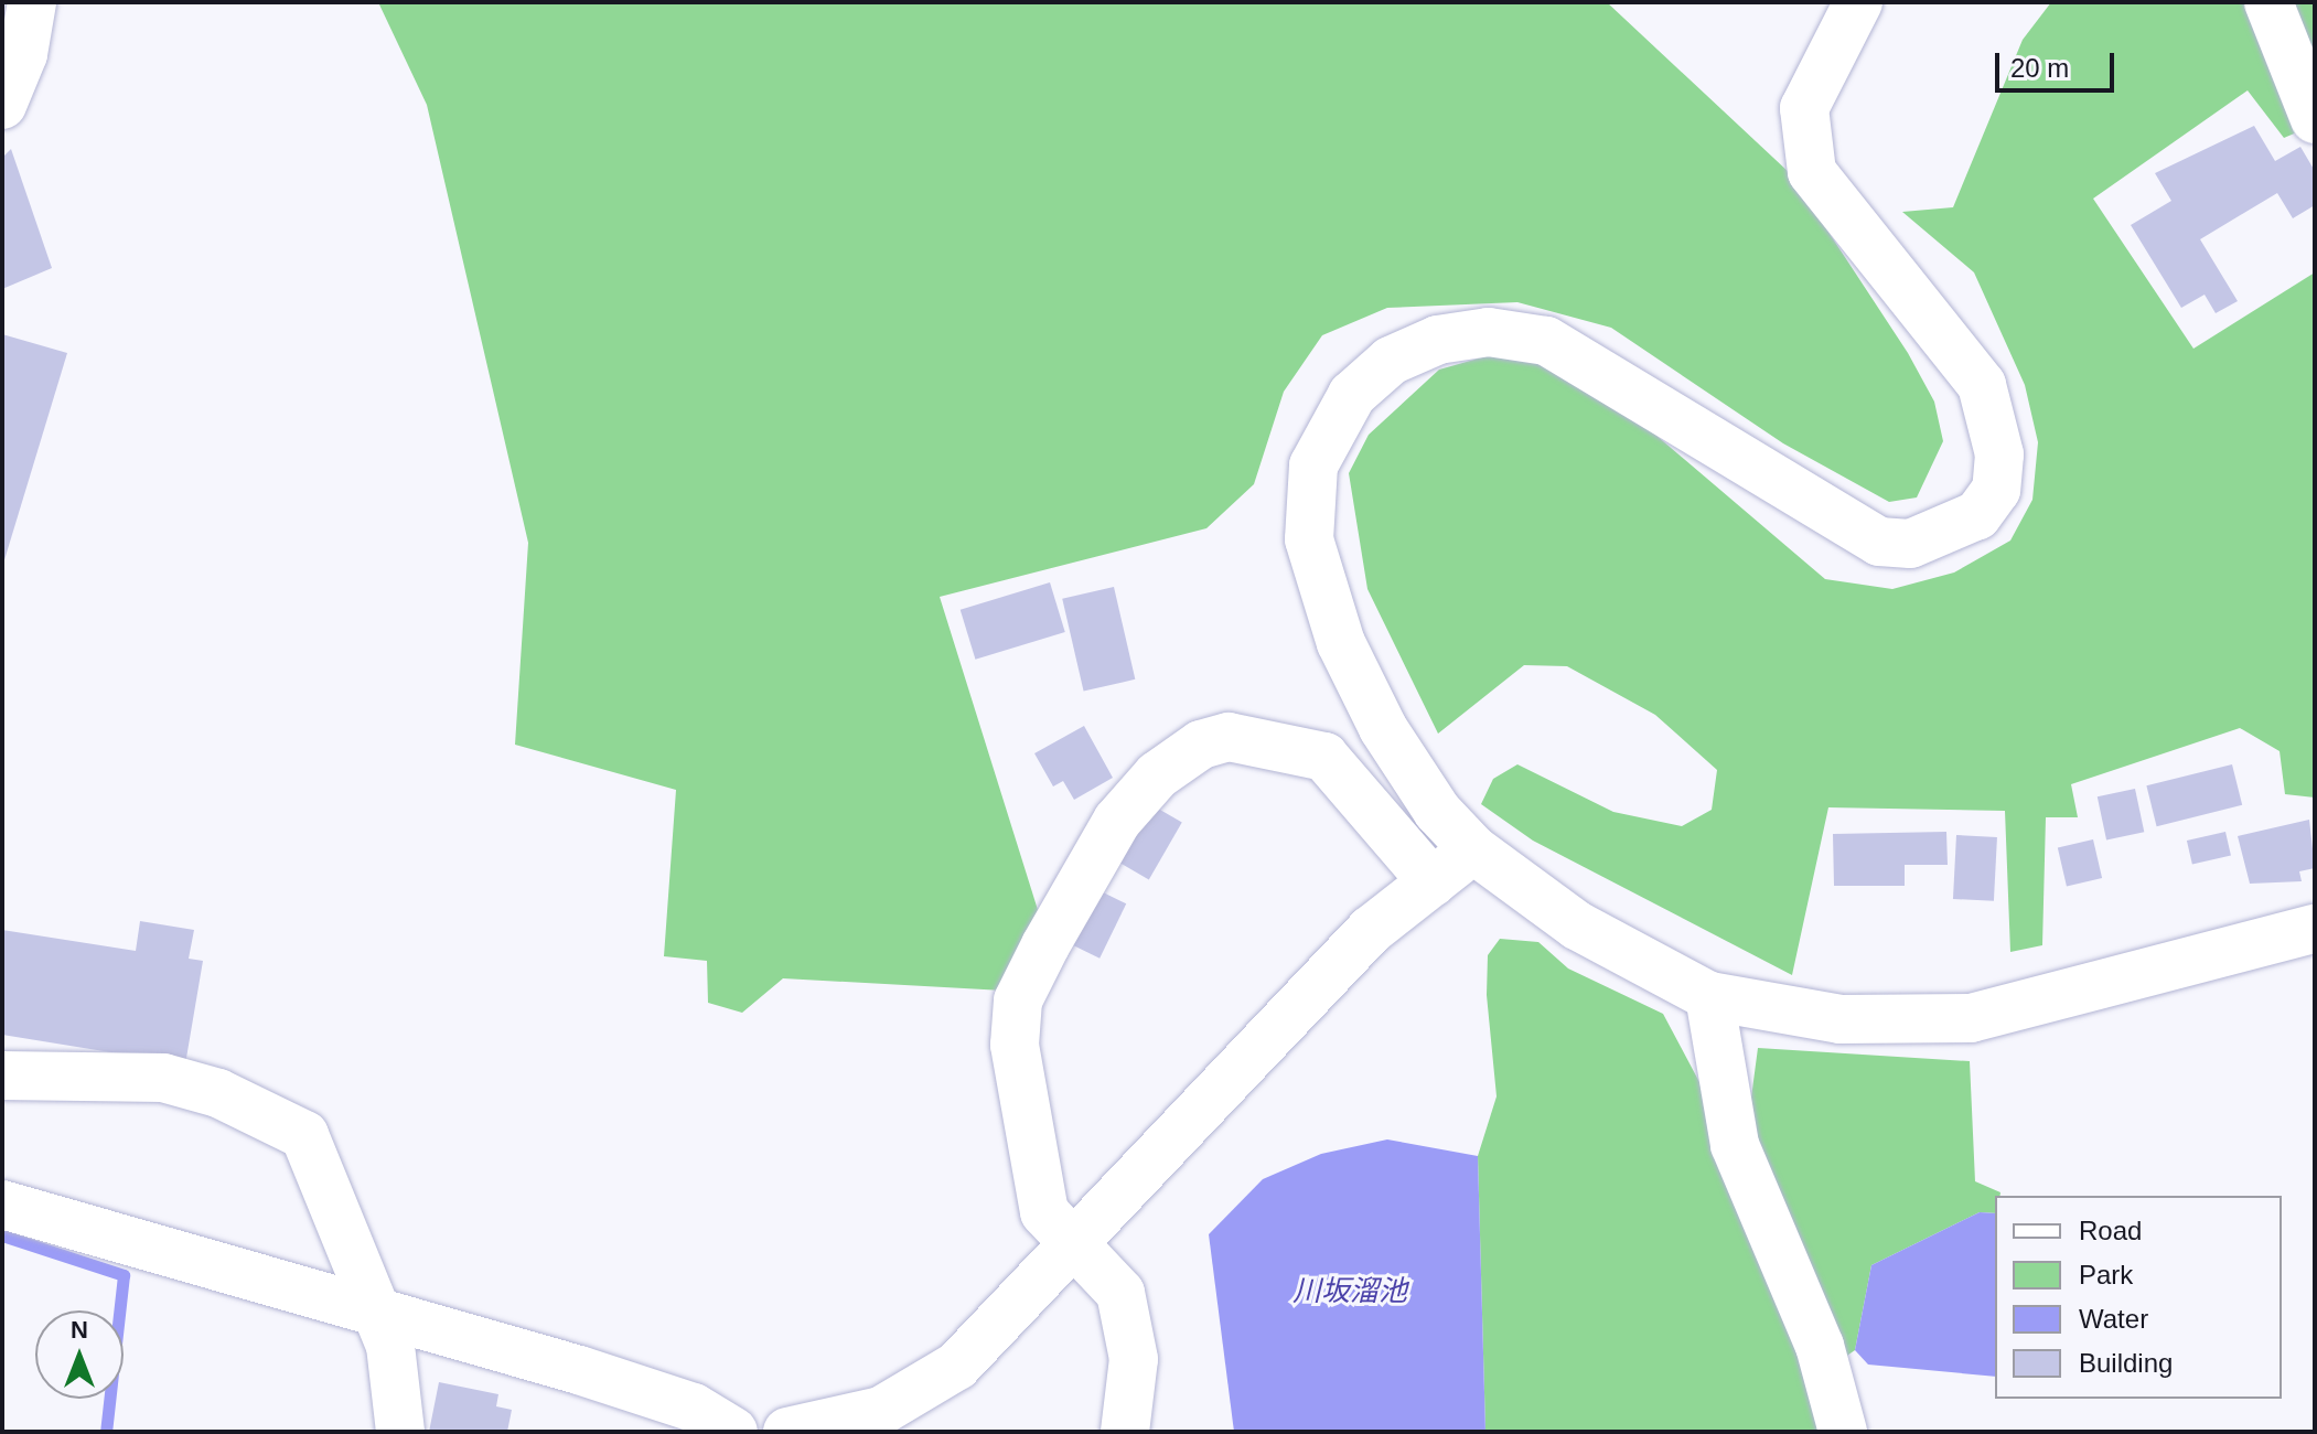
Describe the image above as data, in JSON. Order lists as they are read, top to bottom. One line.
{"water":["川坂溜池"],"legend":["Road","Park","Water","Building"],"scale_bar":"20 m","north":"top"}
